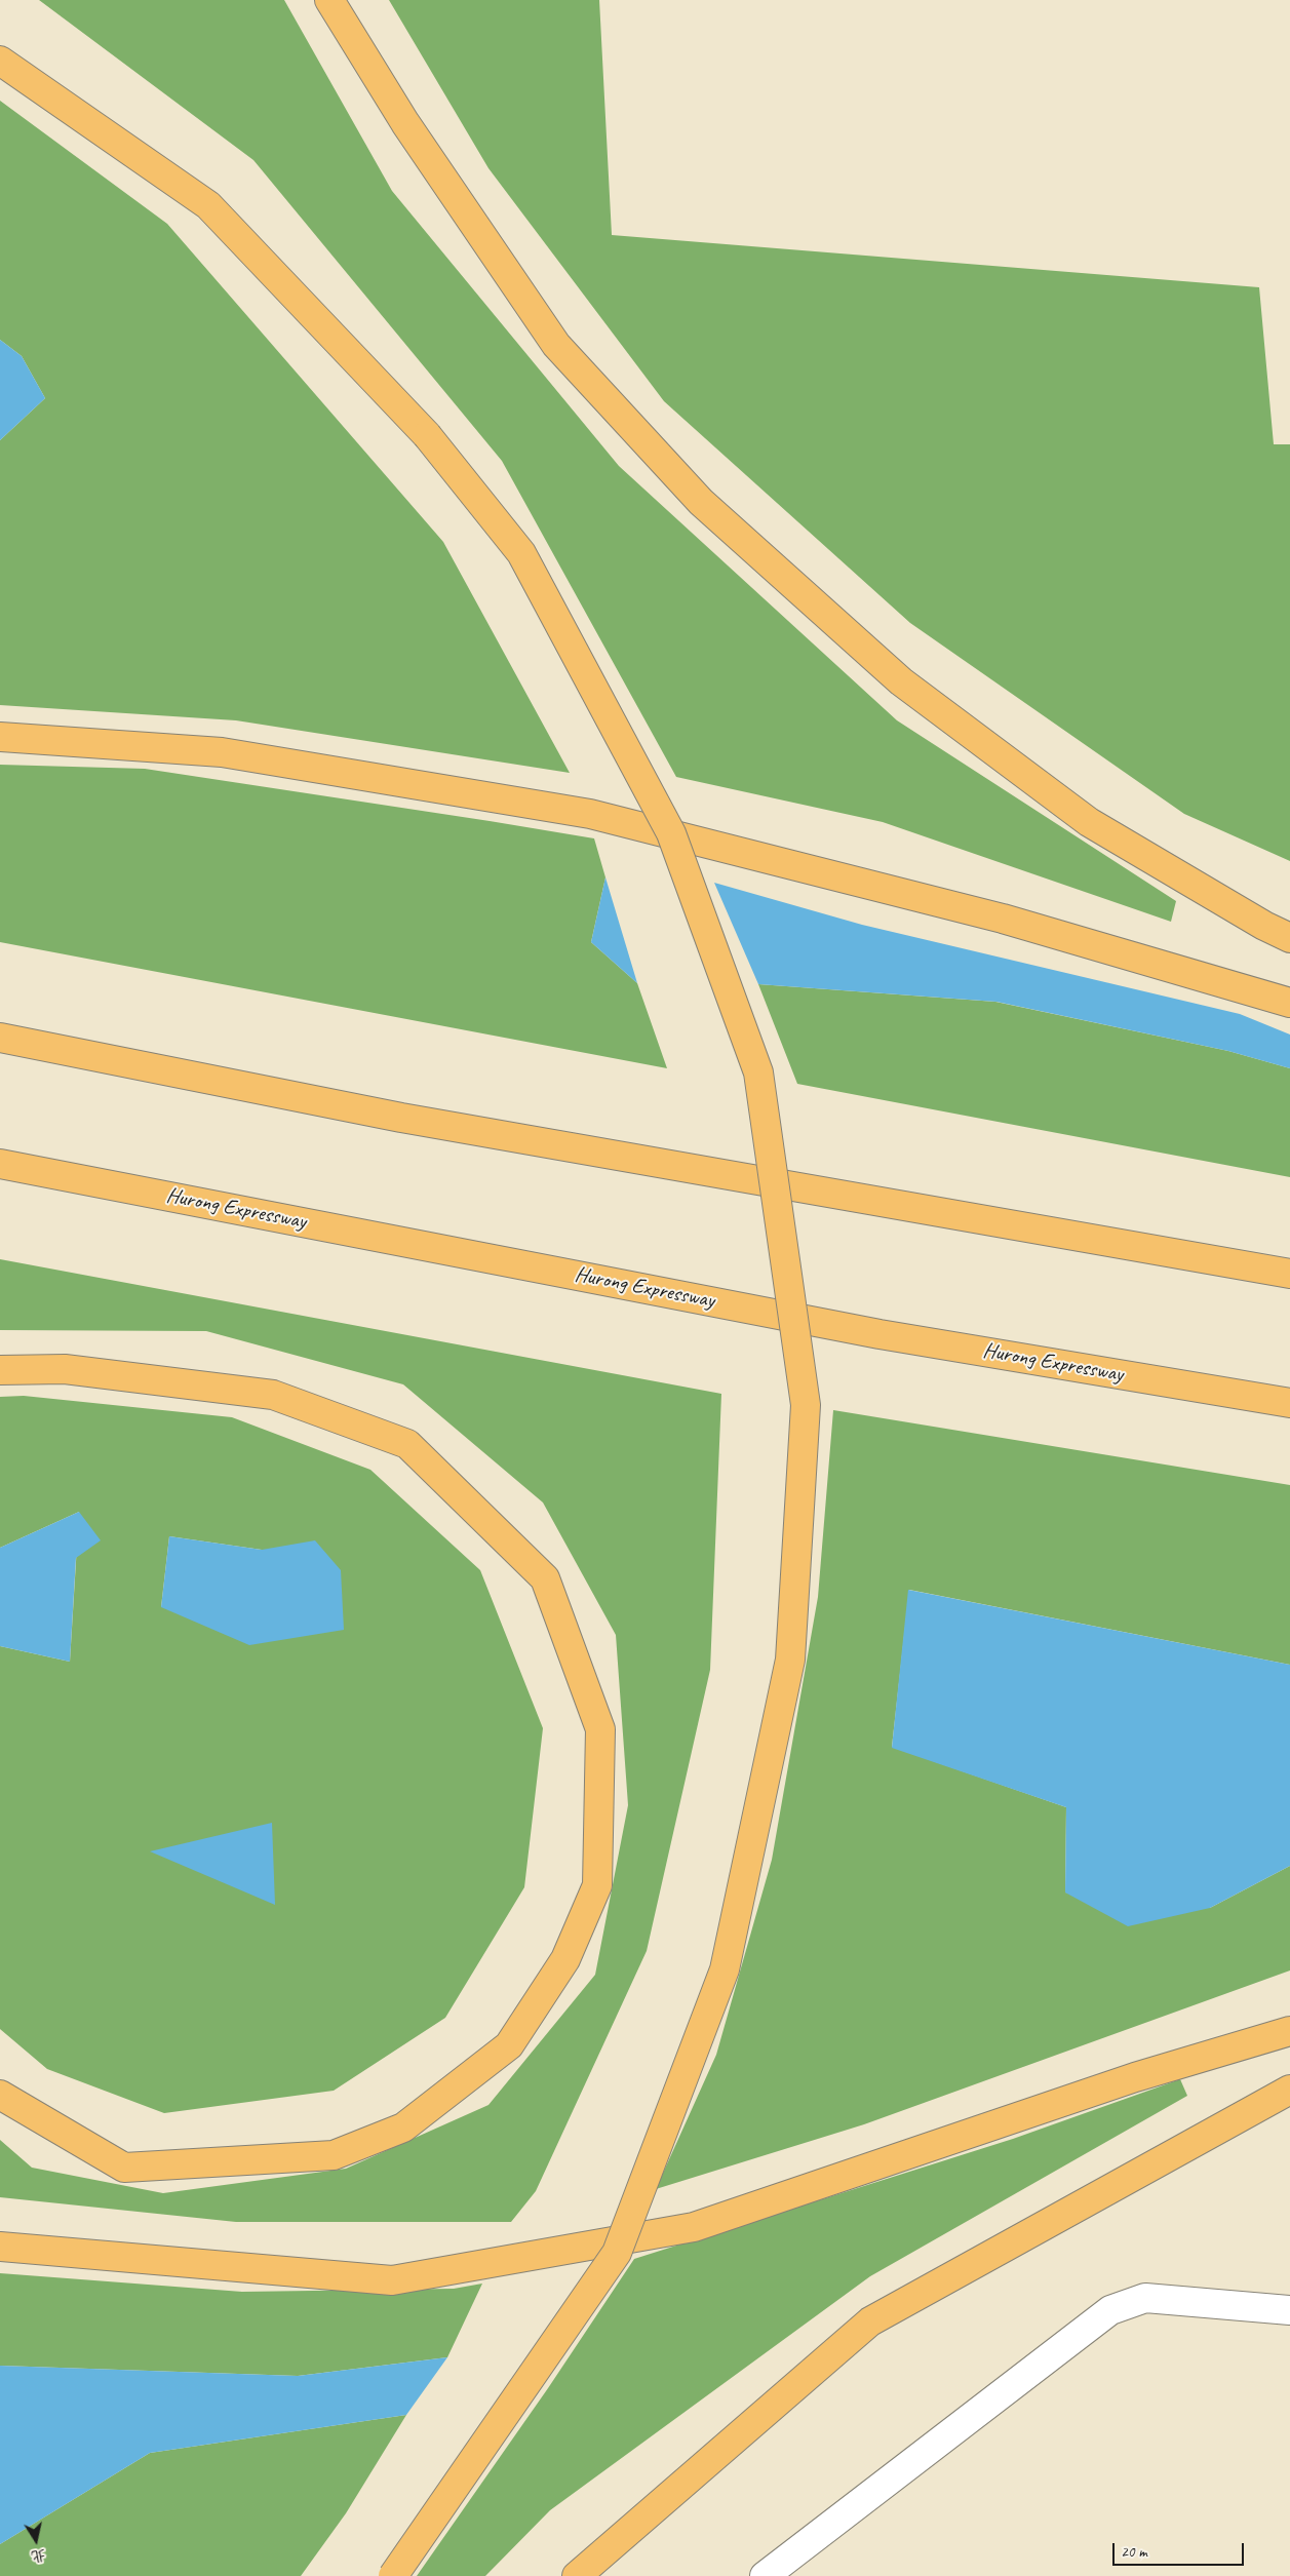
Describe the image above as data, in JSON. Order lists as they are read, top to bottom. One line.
{"streets":{"highway":["Hurong Expressway"]},"scale_bar":"20 m","north":"bottom"}
